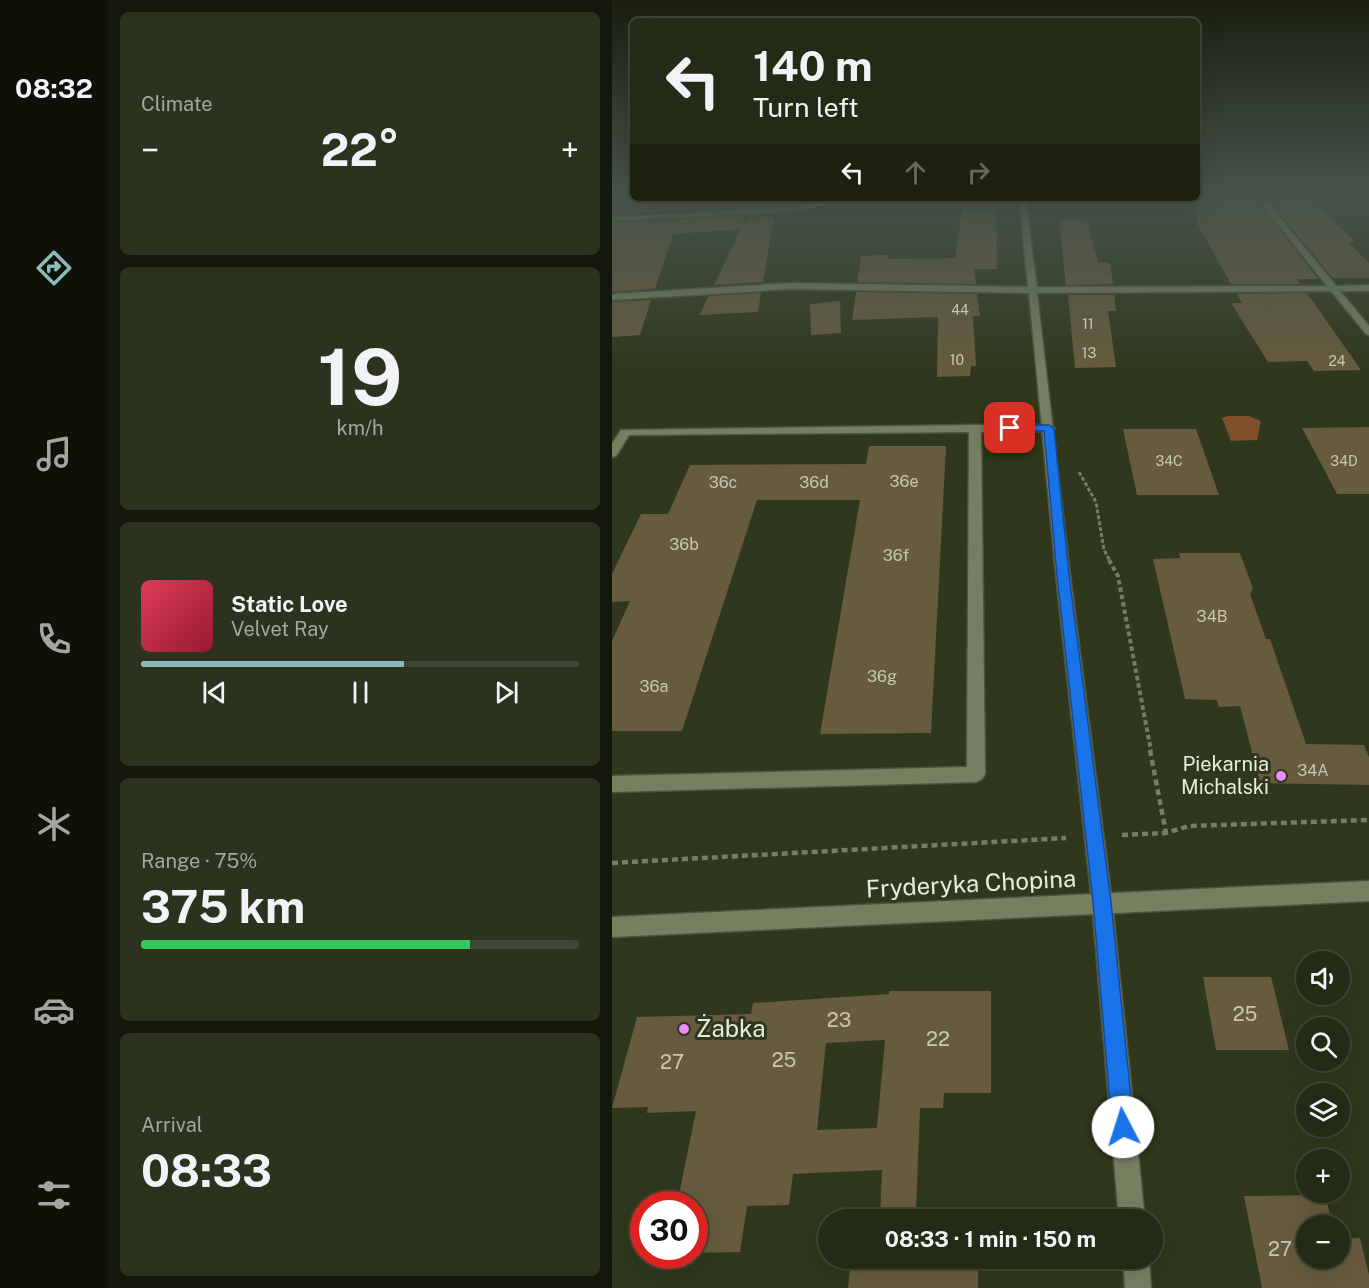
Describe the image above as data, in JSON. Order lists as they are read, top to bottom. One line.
{"streets":{"street":["Fryderyka Chopina"]},"places":["Piekarnia Michalski","Żabka"],"house_numbers":["44","11","13","10","24","34C","34D","36e","36c","36d","36b","36f","34B","36g","36a","34A","25","23","22","25","27","27"],"page":{"tabs":"08:32","tile":["Climate",["19","km/h"],["Range · 75%","375 km"],["Arrival","08:33"]],"turn":["140 m","Turn left"],"heat":["−","22°","+"],"song":["Static Love","Velvet Ray"],"map_buttons":["+","−"],"limit":"30","trip":"08:33 · 1 min · 150 m"}}
